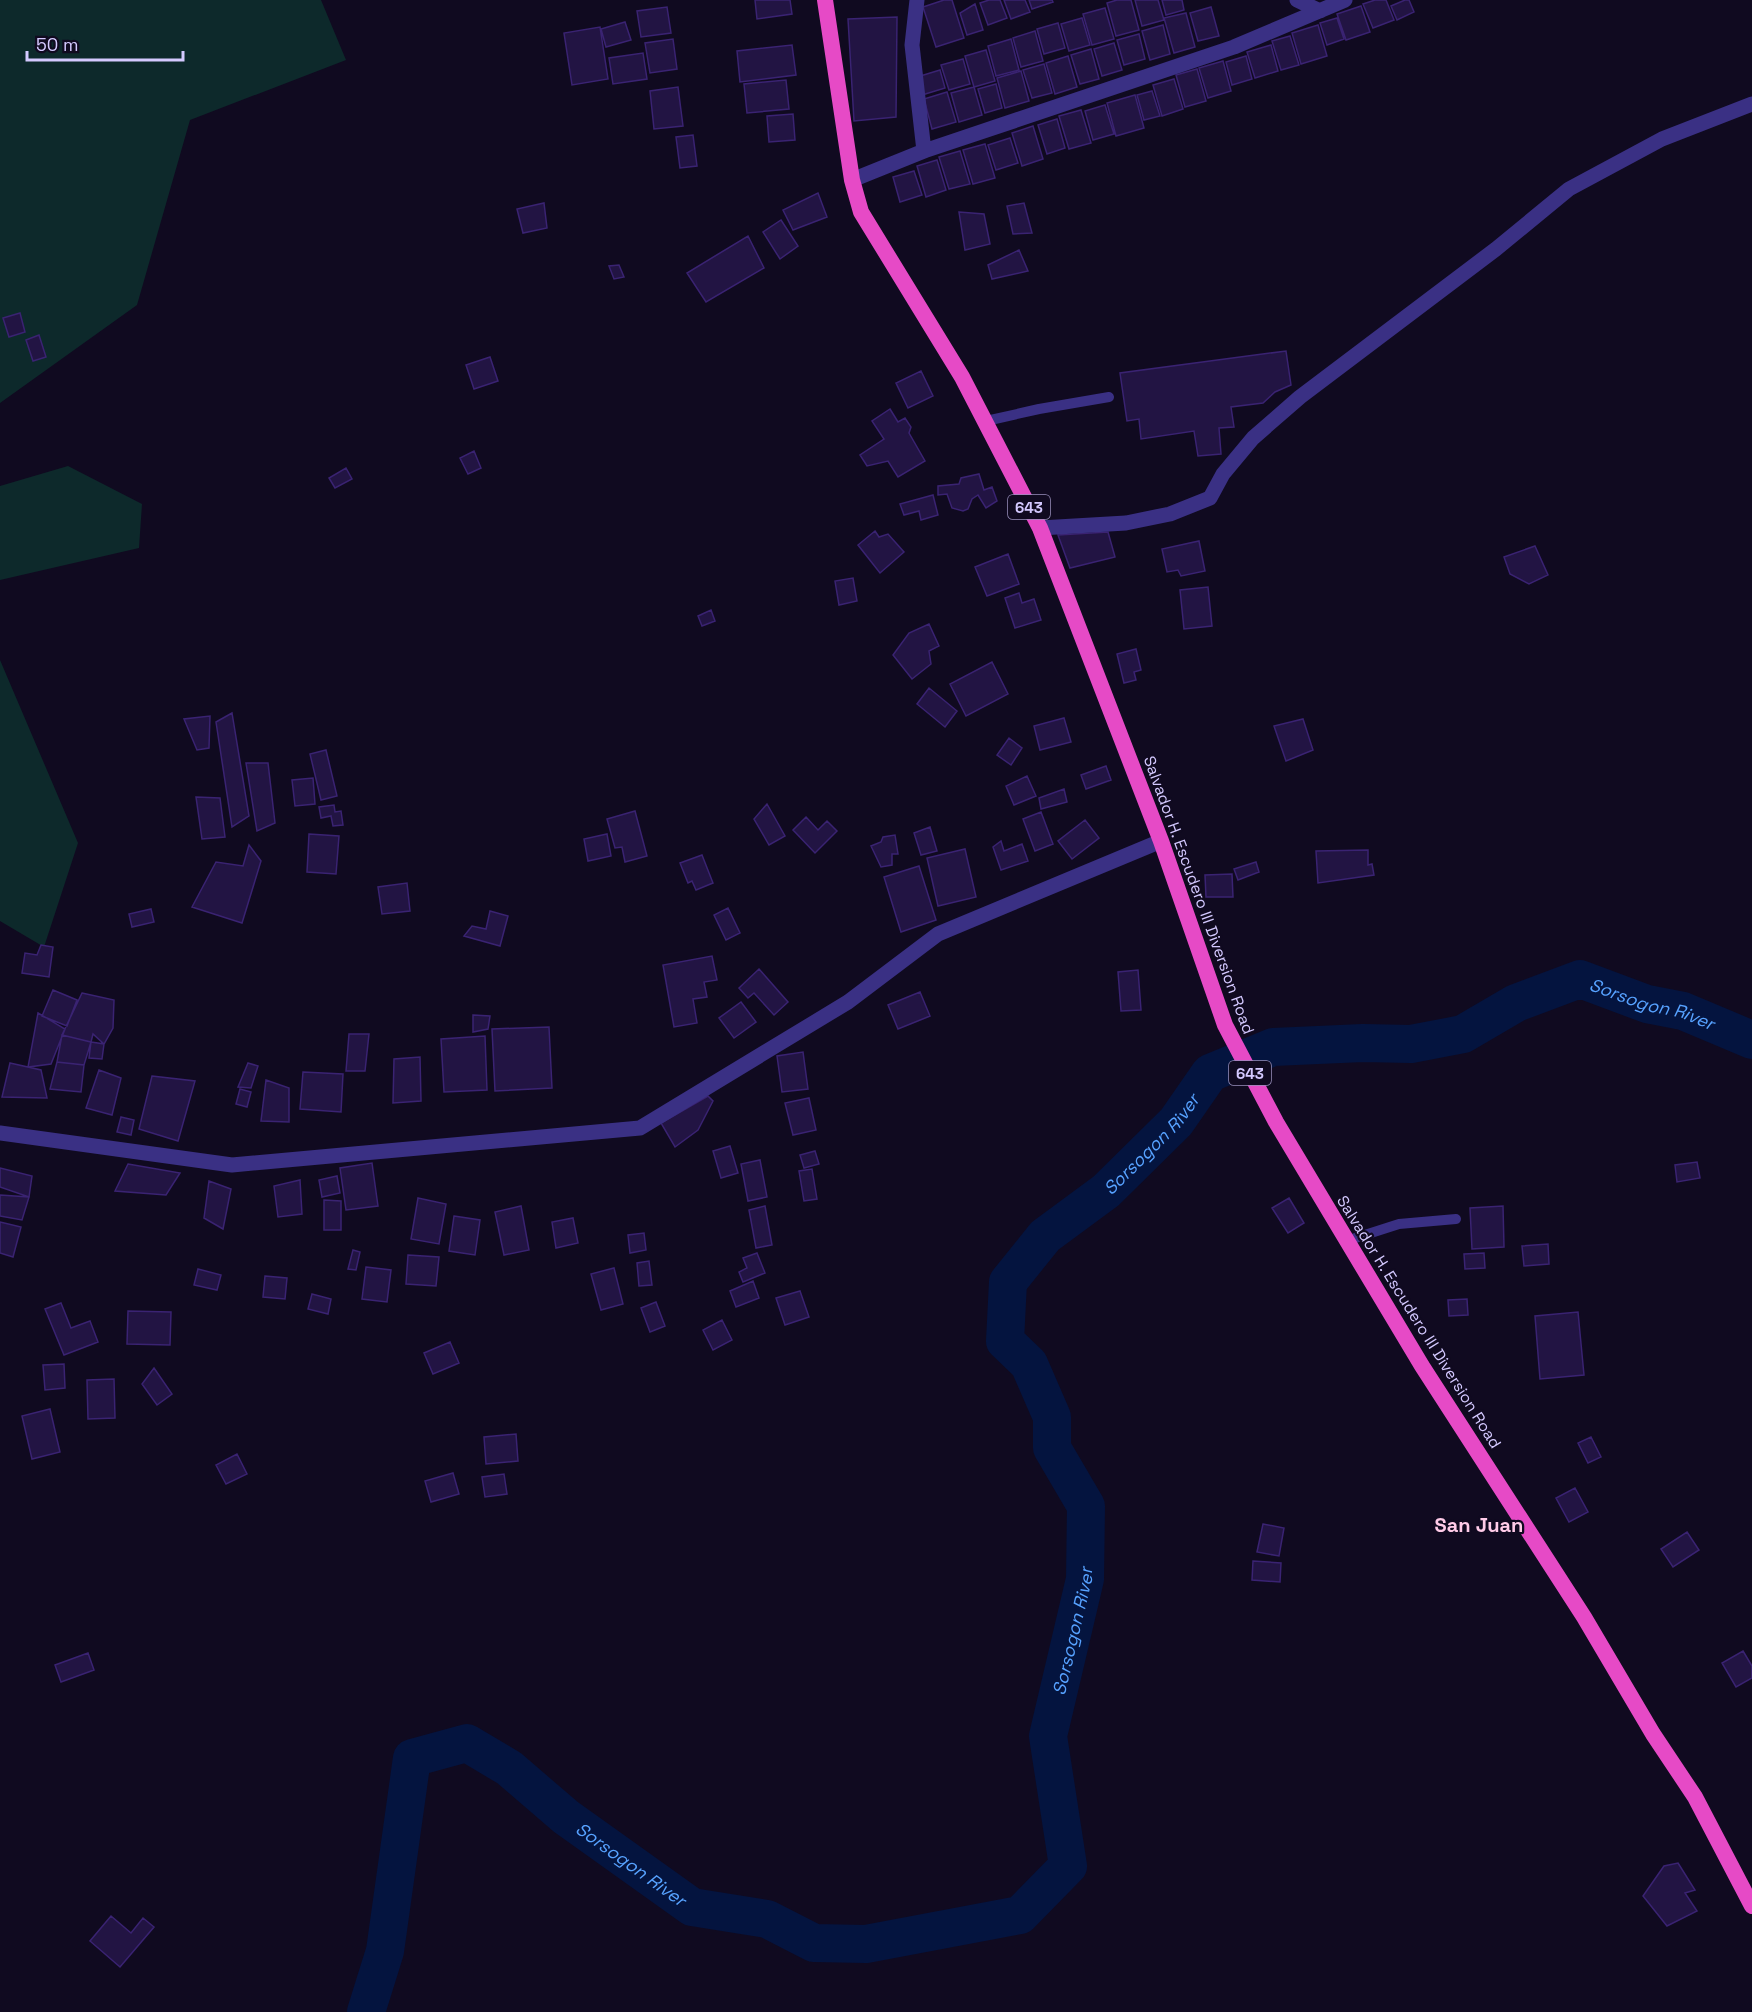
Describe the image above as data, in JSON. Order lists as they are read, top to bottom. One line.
{"streets":{"highway":["643","Salvador H. Escudero III Diversion Road"]},"districts":["San Juan"],"water":["Sorsogon River"],"scale_bar":"50 m"}
